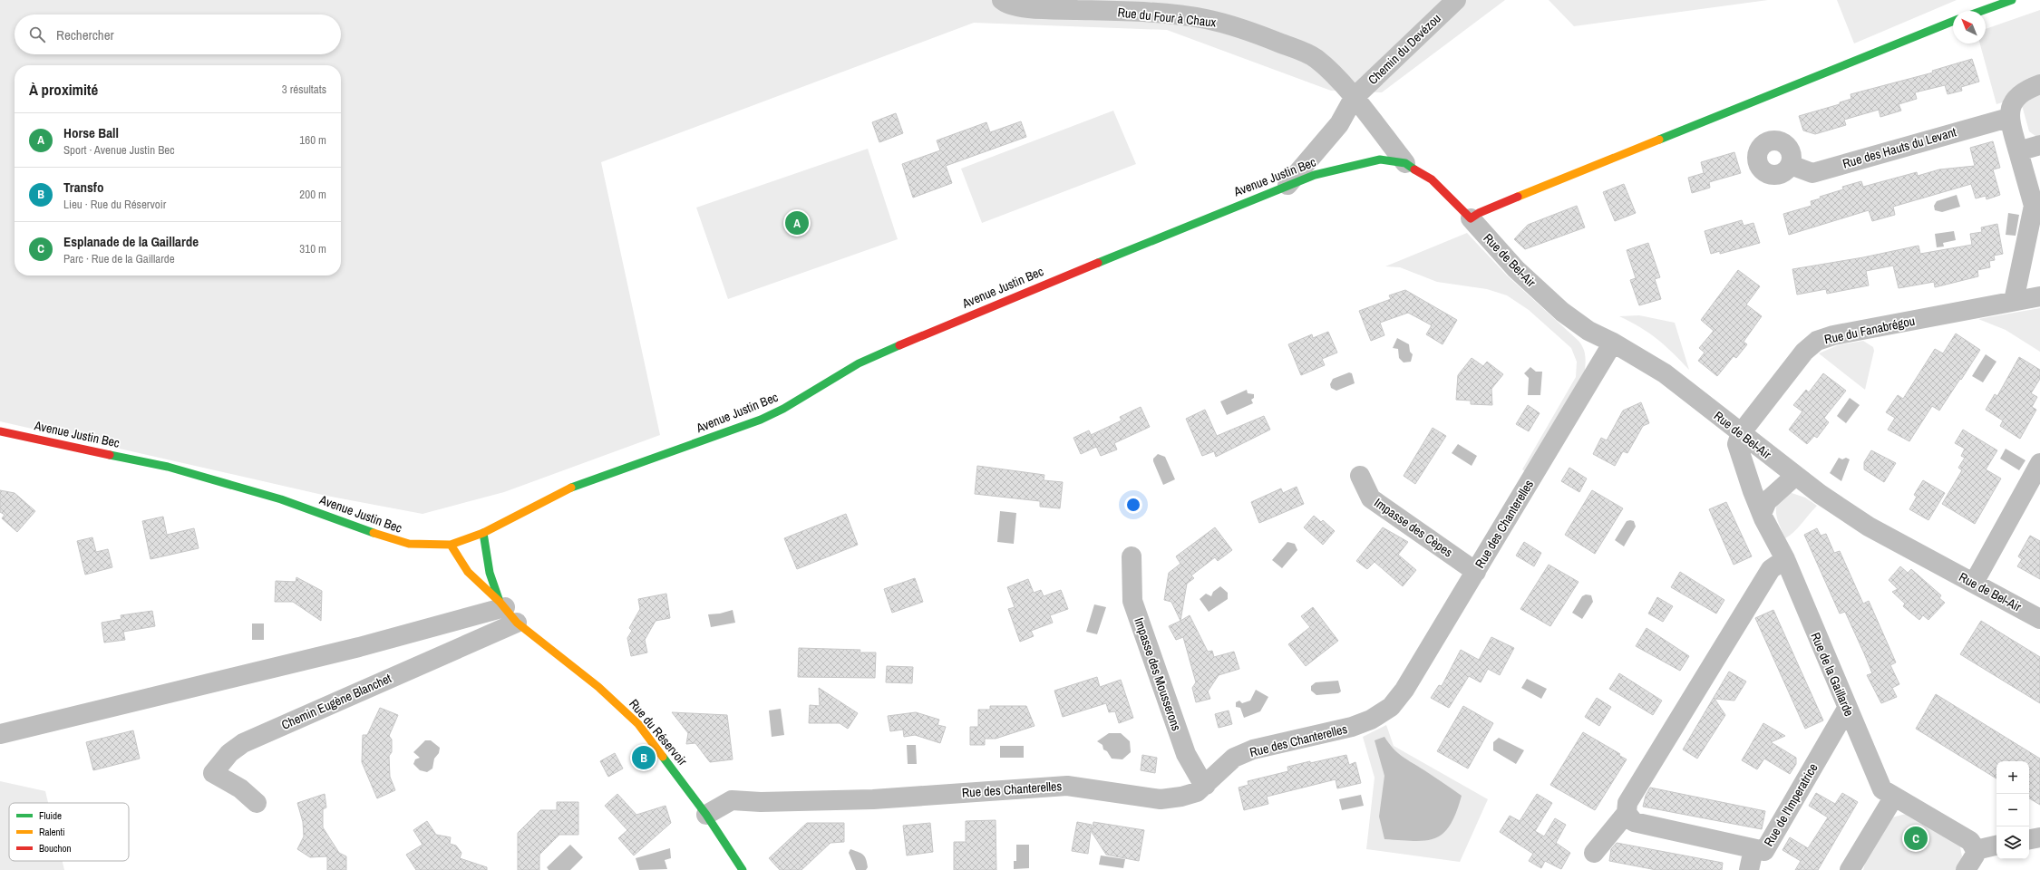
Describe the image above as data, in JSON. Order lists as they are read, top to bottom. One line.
{"streets":{"street":["Rue du Four à Chaux","Chemin du Devézou","Rue des Hauts du Levant","Avenue Justin Bec","Rue de Bel-Air","Rue du Fanabrégou","Rue des Chanterelles","Impasse des Cèpes","Impasse des Mousserons","Rue de la Gaillarde","Chemin Eugène Blanchet","Rue du Réservoir","Rue de l'Imperatrice"]},"crossings":[["Rue du Four à Chaux","Chemin du Devézou"],["Rue du Four à Chaux","Avenue Justin Bec"],["Avenue Justin Bec","Rue de Bel-Air"],["Avenue Justin Bec","Rue du Réservoir"],["Rue de Bel-Air","Rue du Fanabrégou"],["Rue de Bel-Air","Rue des Chanterelles"],["Rue de Bel-Air","Rue de la Gaillarde"],["Rue du Fanabrégou","Rue de la Gaillarde"],["Rue des Chanterelles","Impasse des Cèpes"],["Rue des Chanterelles","Impasse des Mousserons"],["Rue des Chanterelles","Rue du Réservoir"],["Rue de la Gaillarde","Rue de l'Imperatrice"],["Chemin Eugène Blanchet","Rue du Réservoir"]],"legend":["Fluide","Ralenti","Bouchon"],"north":"top left","page":{"search":"Rechercher","heading":["À proximité","3 résultats"],"list":[{"mark":"A","name":"Horse Ball","note":"Sport · Avenue Justin Bec","value":"160 m"},{"mark":"B","name":"Transfo","note":"Lieu · Rue du Réservoir","value":"200 m"},{"mark":"C","name":"Esplanade de la Gaillarde","note":"Parc · Rue de la Gaillarde","value":"310 m"}],"pins":["A","B","C"],"map_buttons":["+","−"]}}
